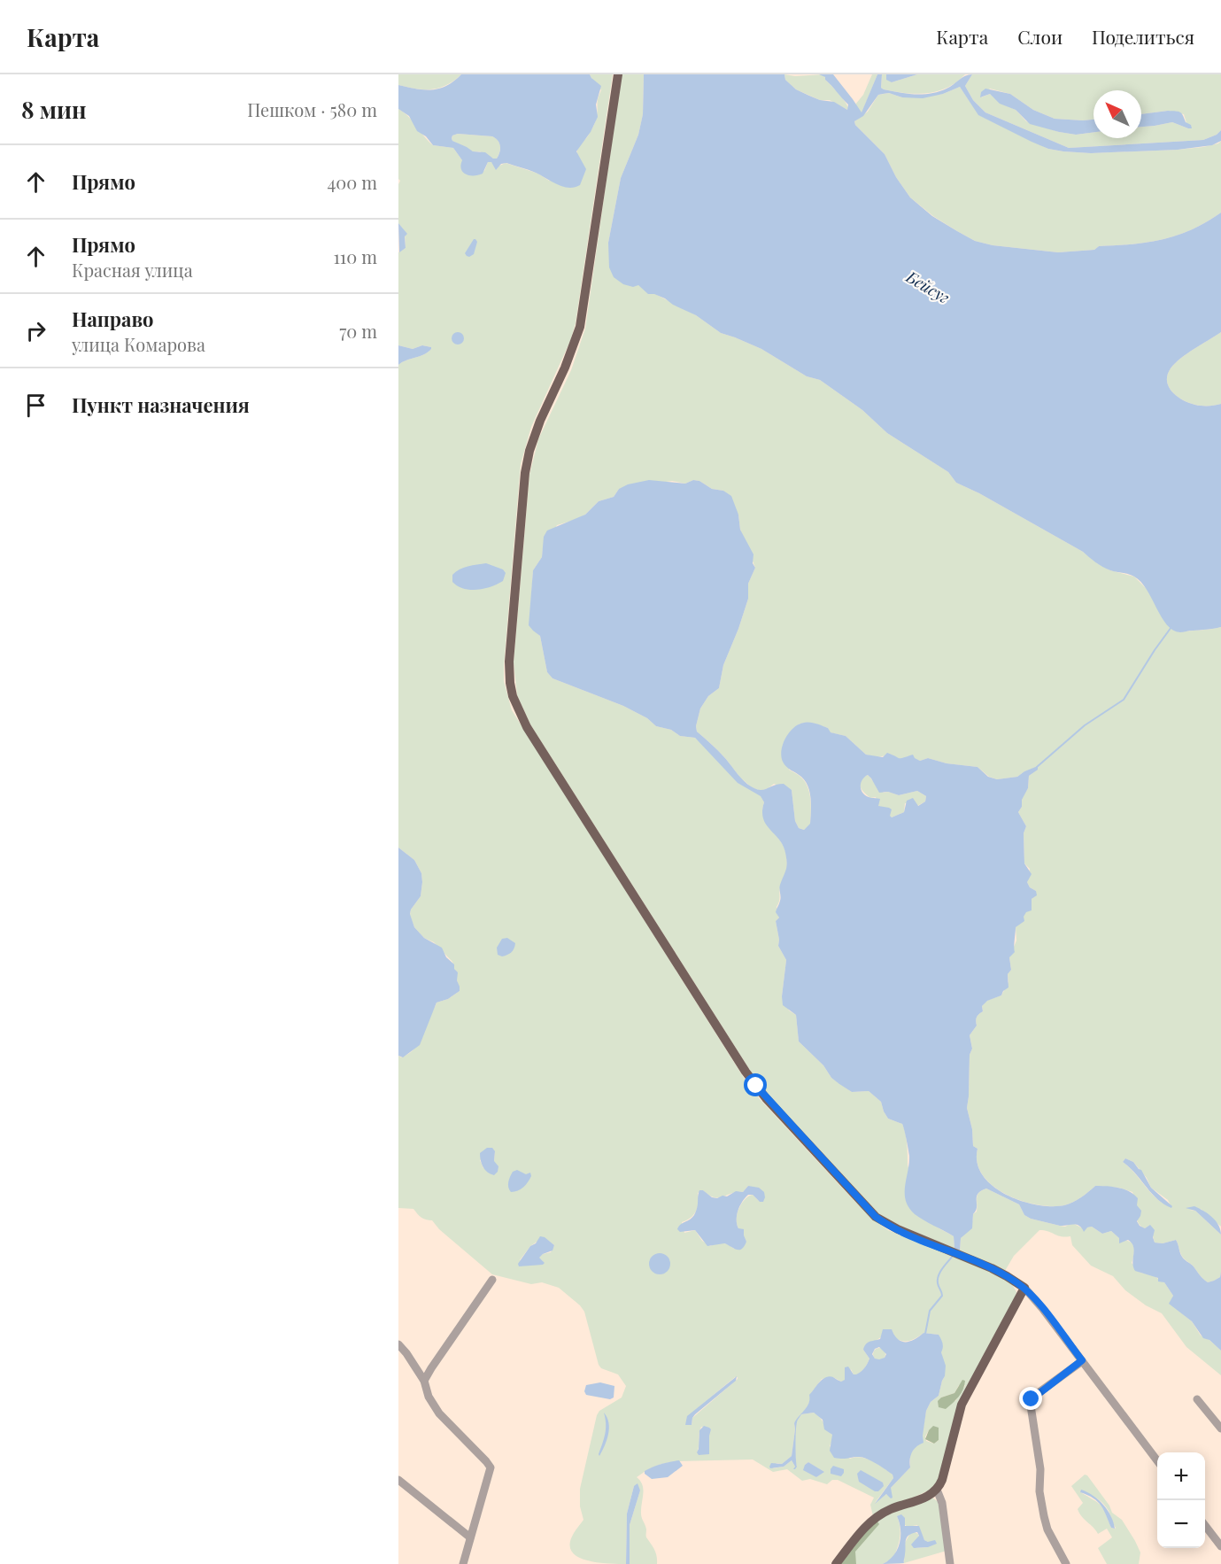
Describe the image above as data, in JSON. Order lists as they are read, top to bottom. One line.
{"water":["Бейсуг"],"north":"top left","page":{"header":"Карта","nav":["Карта","Слои","Поделиться"],"heading":["8 мин","Пешком · 580 m"],"list":[["Прямо","400 m"],["Прямо","Красная улица","110 m"],["Направо","улица Комарова","70 m"],"Пункт назначения"],"map_buttons":["+","−"]}}
